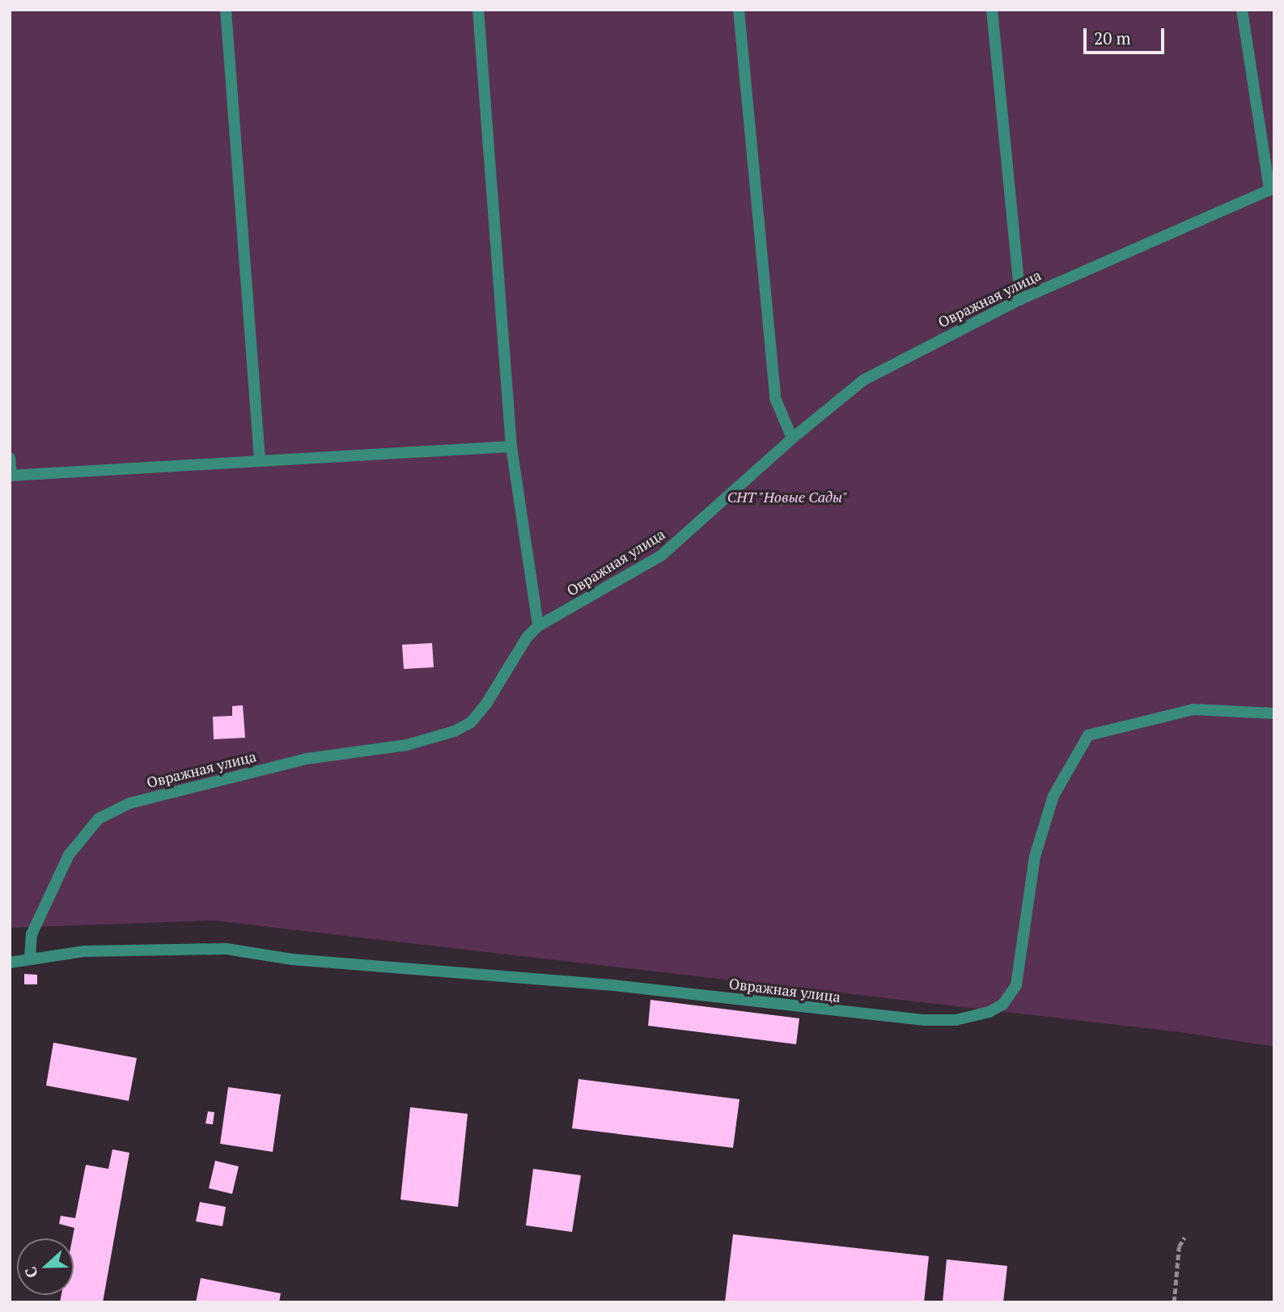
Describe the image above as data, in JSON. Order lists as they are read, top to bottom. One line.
{"streets":{"street":["Овражная улица"]},"parks":["СНТ \"Новые Сады\""],"scale_bar":"20 m","north":"left"}
